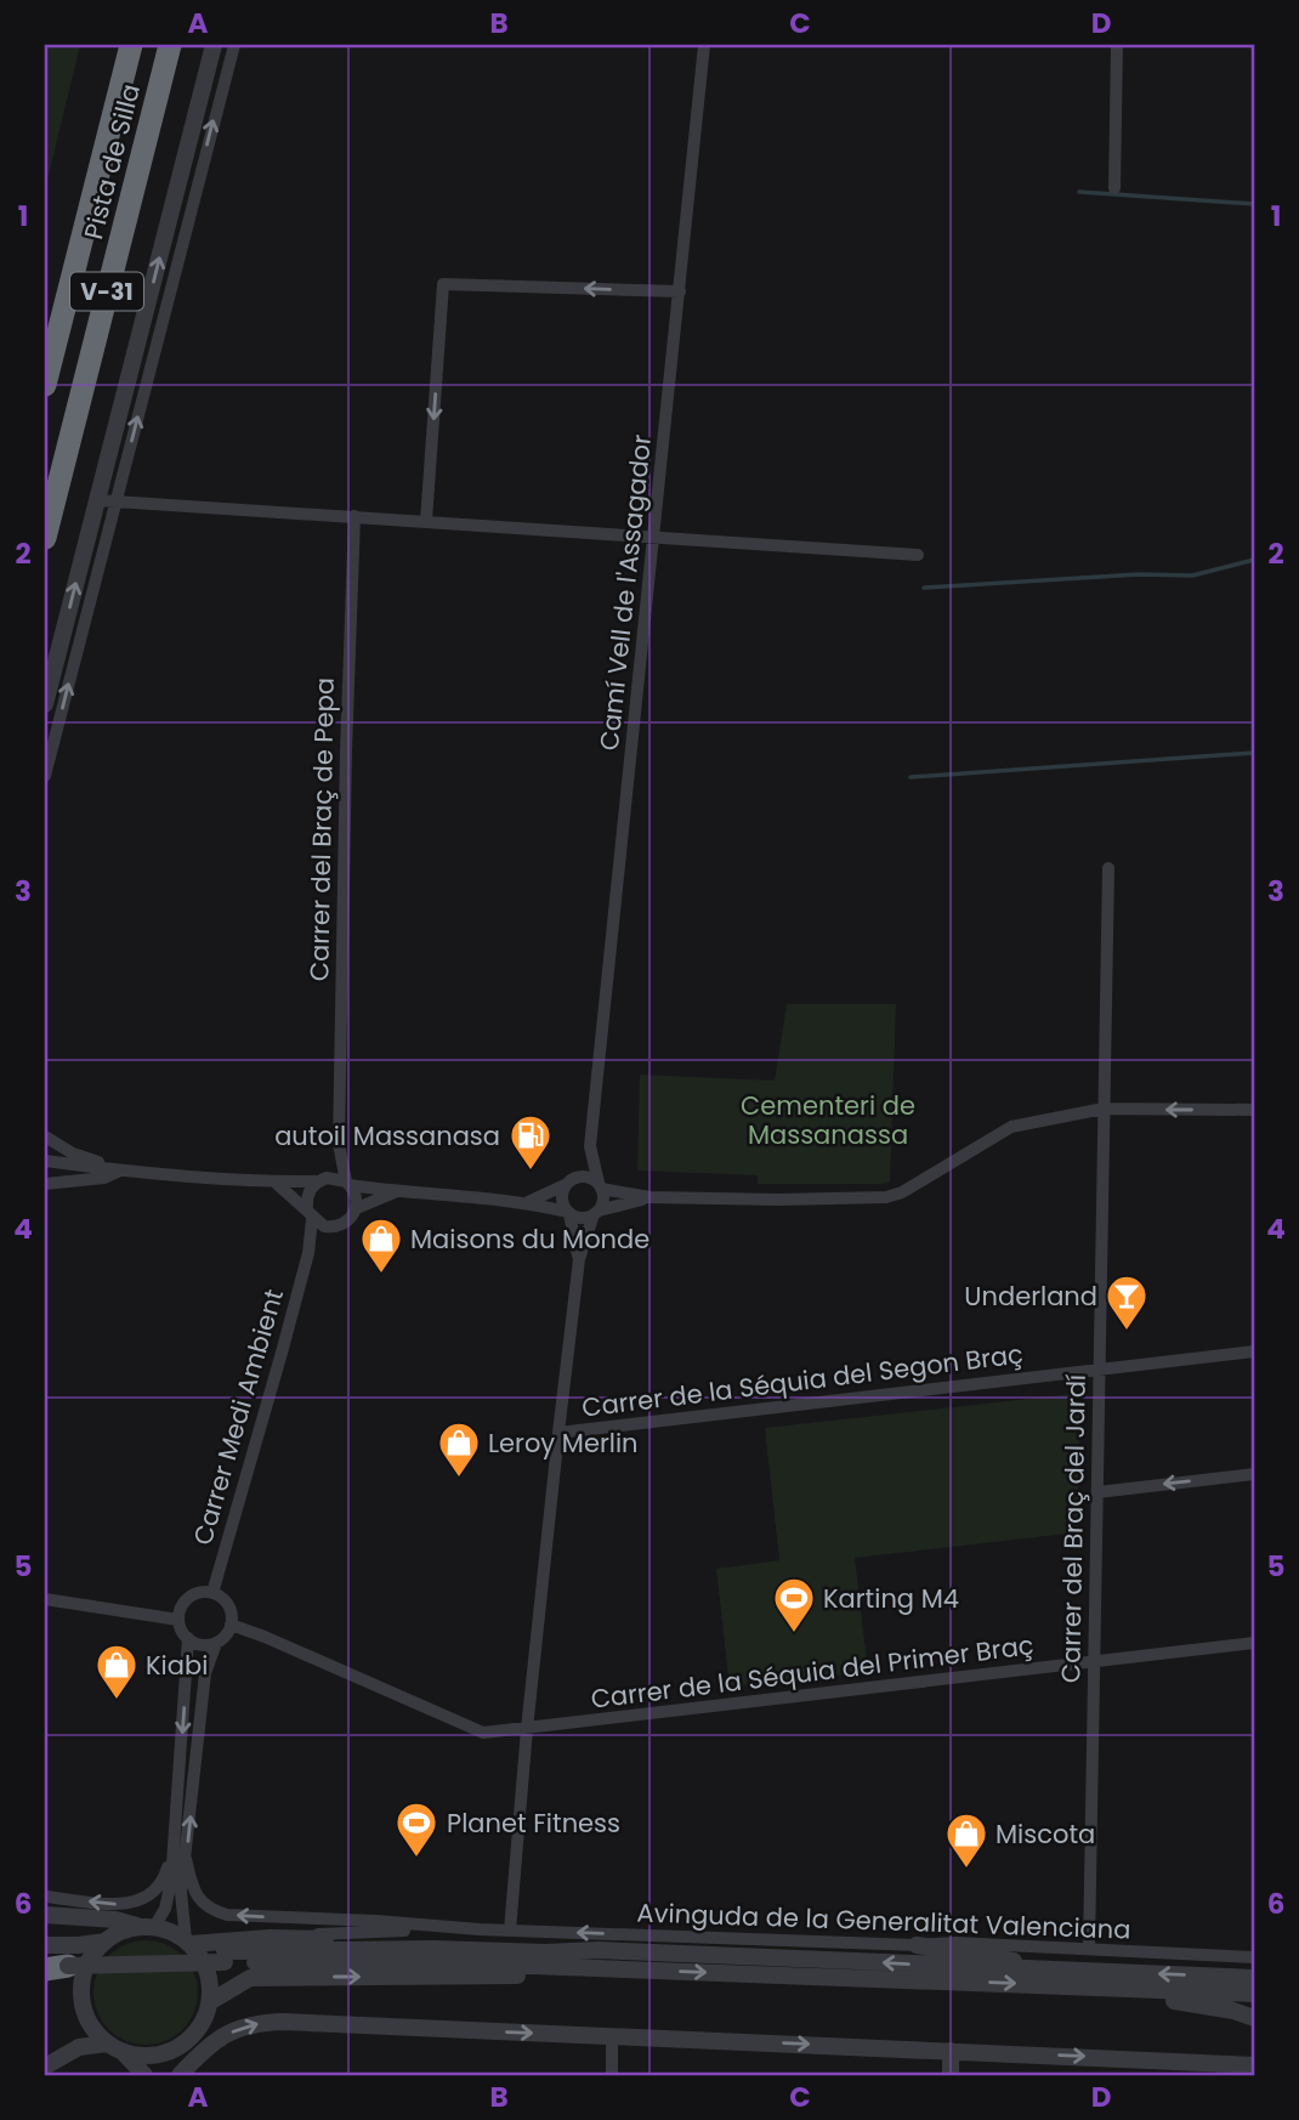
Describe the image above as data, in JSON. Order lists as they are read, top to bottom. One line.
{"streets":{"highway":["Pista de Silla","V-31"],"street":["Camí Vell de l'Assagador","Carrer del Braç de Pepa","Carrer de la Séquia del Segon Braç","Carrer Medi Ambient","Carrer del Braç del Jardí","Carrer de la Séquia del Primer Braç","Avinguda de la Generalitat Valenciana"]},"crossings":[["Carrer del Braç de Pepa","Carrer Medi Ambient"],["Carrer de la Séquia del Segon Braç","Carrer del Braç del Jardí"],["Carrer Medi Ambient","Carrer de la Séquia del Primer Braç"],["Carrer del Braç del Jardí","Carrer de la Séquia del Primer Braç"],["Carrer del Braç del Jardí","Avinguda de la Generalitat Valenciana"]],"parks":["Cementeri de Massanassa"],"places":{"fuel station":["autoil Massanasa"],"shop":["Maisons du Monde","Leroy Merlin","Kiabi","Miscota"],"bar":["Underland"],"sports":["Karting M4","Planet Fitness"]},"grid":{"columns":["A","B","C","D"],"rows":["1","2","3","4","5","6"]}}
